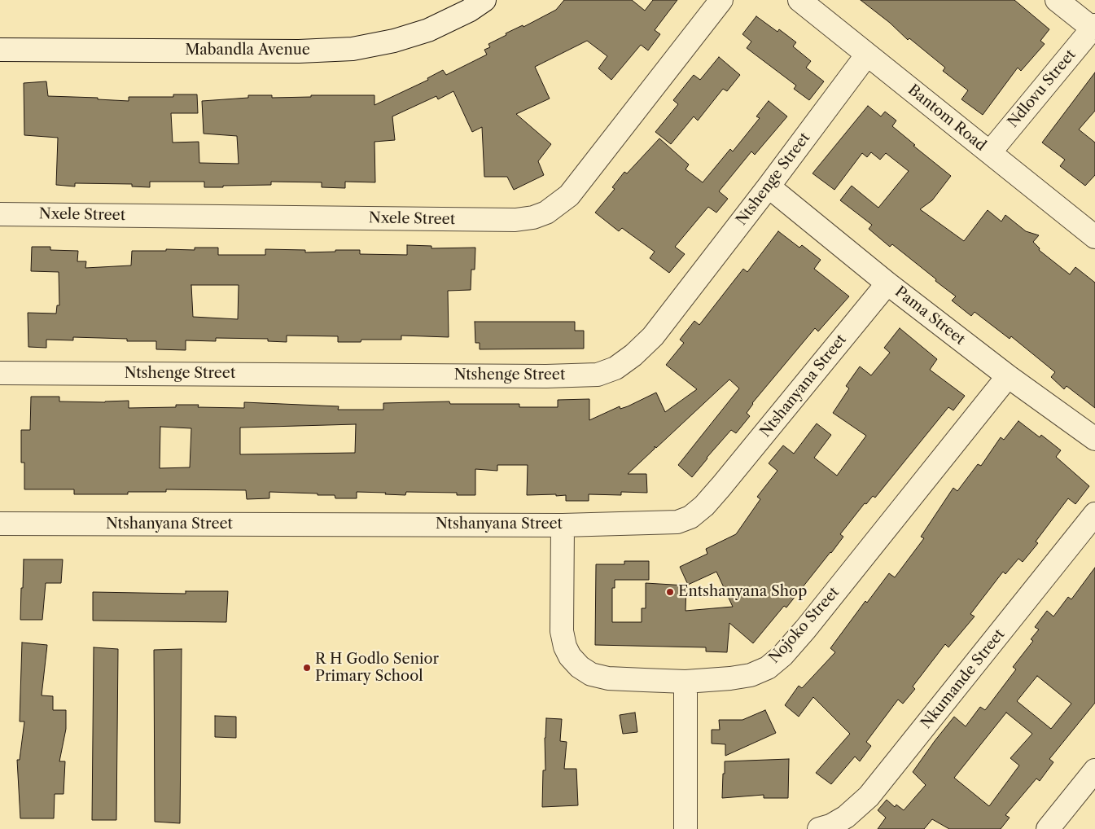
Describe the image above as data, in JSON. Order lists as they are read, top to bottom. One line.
{"streets":{"street":["Mabandla Avenue","Ndlovu Street","Bantom Road","Ntshenge Street","Nxele Street","Pama Street","Ntshanyana Street","Nojoko Street","Nkumande Street"]},"crossings":[["Ndlovu Street","Bantom Road"],["Bantom Road","Ntshenge Street"],["Ntshenge Street","Pama Street"],["Pama Street","Ntshanyana Street"],["Pama Street","Nojoko Street"],["Ntshanyana Street","Nojoko Street"]],"places":["Entshanyana Shop","R H Godlo Senior Primary School"]}
